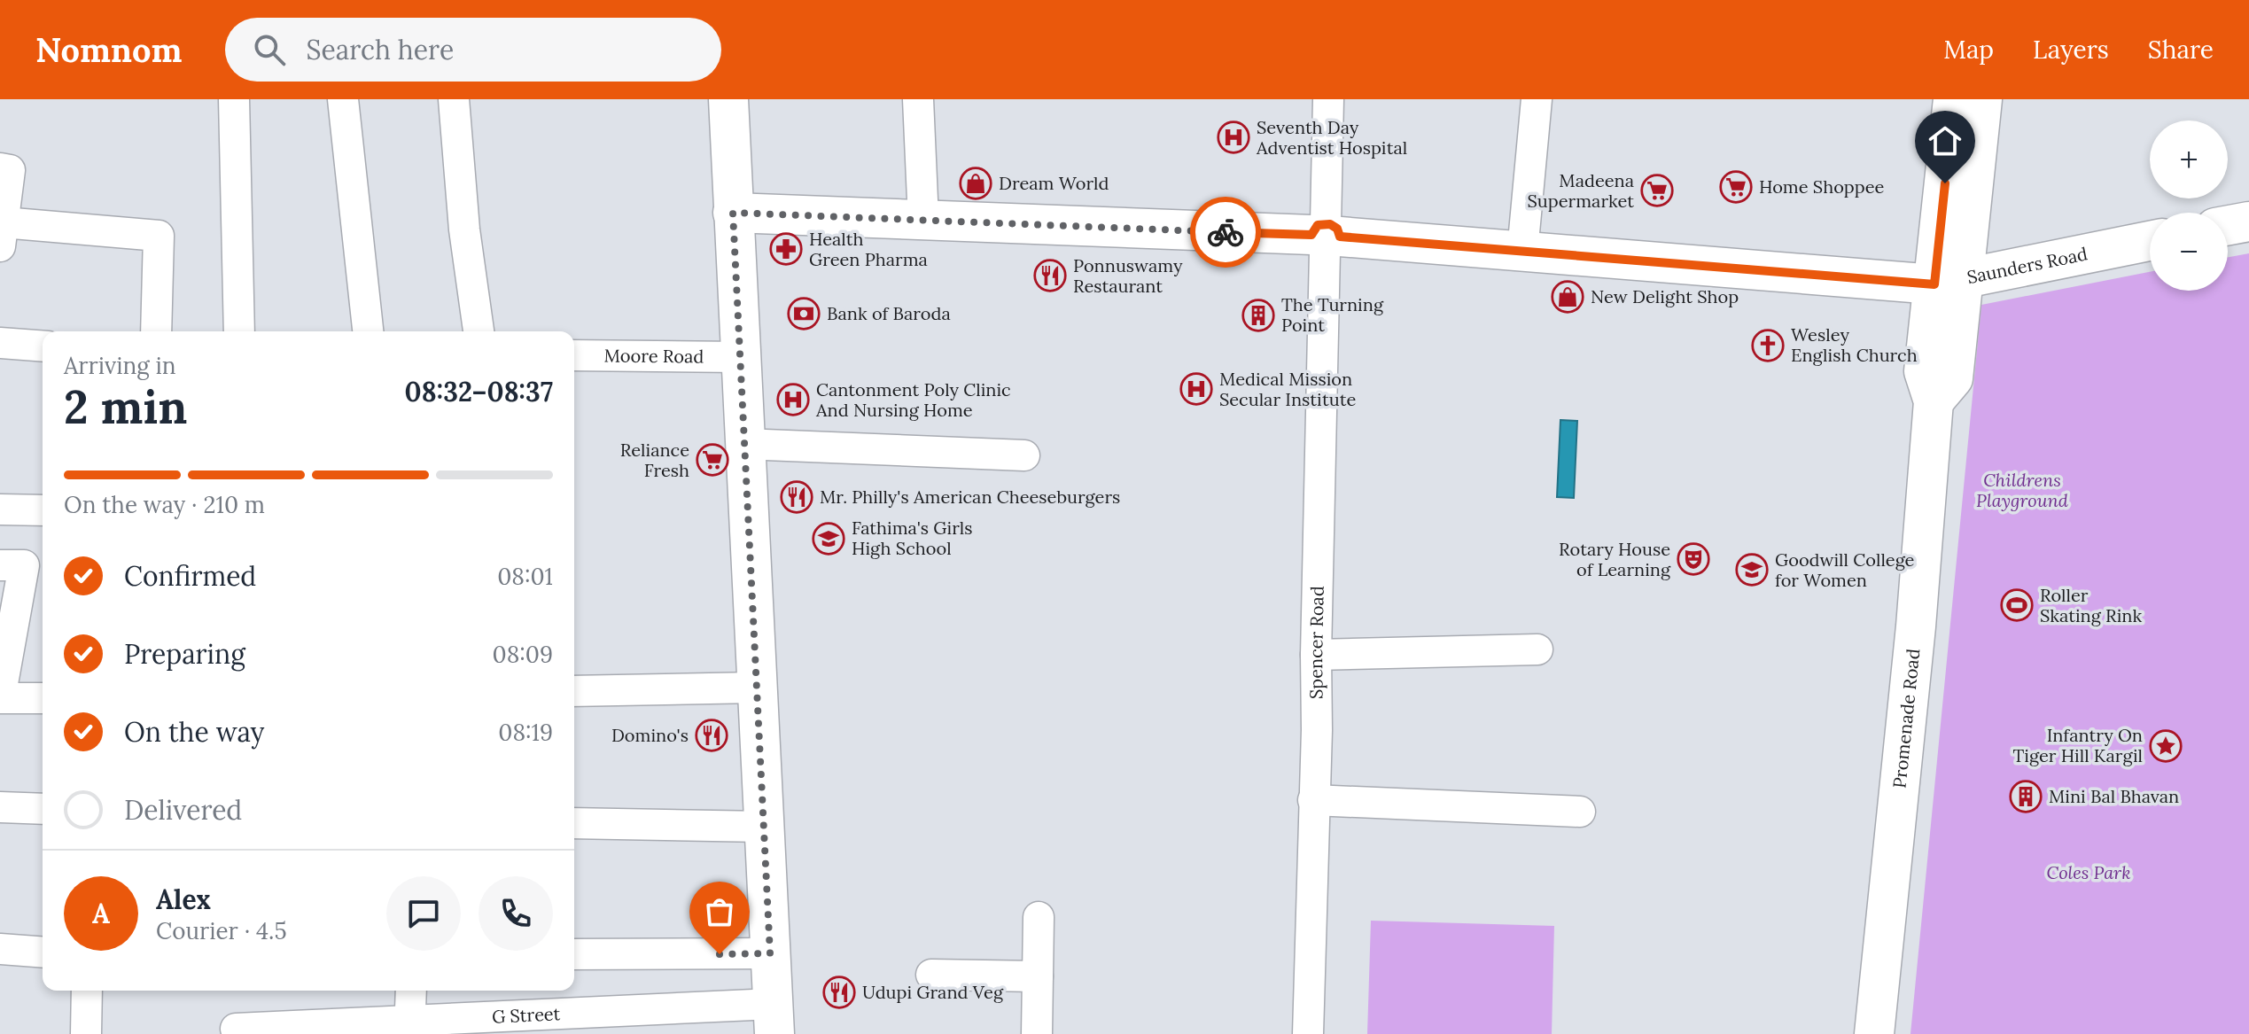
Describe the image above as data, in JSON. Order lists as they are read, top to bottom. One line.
{"streets":{"street":["Saunders Road","Moore Road","Spencer Road","Promenade Road","G Street"]},"crossings":[["Saunders Road","Spencer Road"],["Saunders Road","Promenade Road"]],"parks":["Childrens Playground","Coles Park"],"places":{"hospital":["Seventh Day Adventist Hospital","Medical Mission Secular Institute","Cantonment Poly Clinic And Nursing Home"],"shop":["Dream World","New Delight Shop"],"supermarket":["Home Shoppee","Madeena Supermarket","Reliance Fresh"],"pharmacy":["Health Green Pharma"],"restaurant":["Ponnuswamy Restaurant","Mr. Philly's American Cheeseburgers","Domino's","Udupi Grand Veg"],"bank":["Bank of Baroda"],"building":["The Turning Point","Mini Bal Bhavan"],"church":["Wesley English Church"],"school or university":["Fathima's Girls High School","Goodwill College for Women"],"theatre":["Rotary House of Learning"],"sports":["Roller Skating Rink"],"place":["Infantry On Tiger Hill Kargil"]},"page":{"header":"Nomnom","search":"Search here","nav":["Map","Layers","Share"],"map_buttons":["+","−"],"heading":["2 min","Arriving in","08:32–08:37"],"panel":["Alex","Courier · 4.5"],"bar":"On the way · 210 m","list":[["Confirmed","08:01"],["Preparing","08:09"],["On the way","08:19"],"Delivered"],"round":"A"}}
